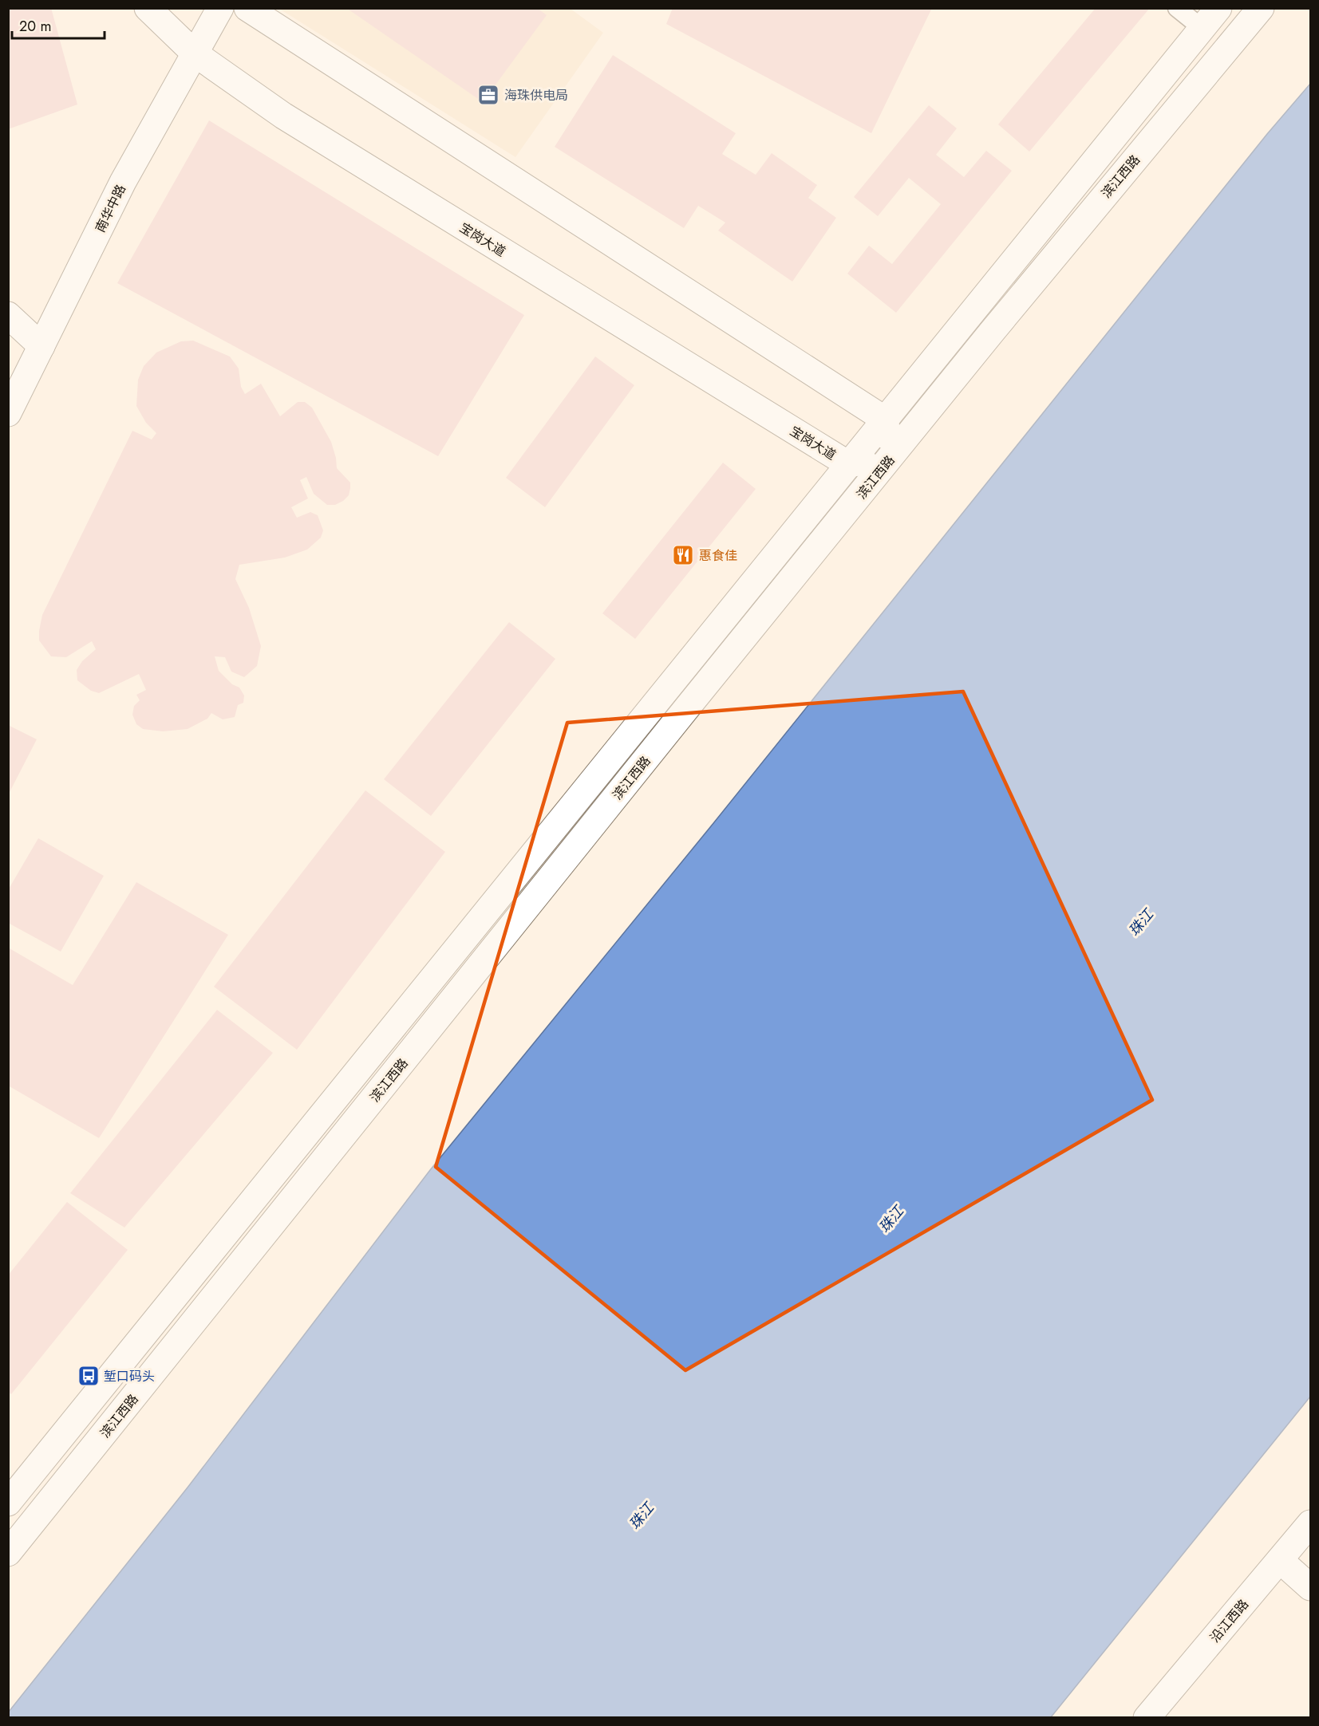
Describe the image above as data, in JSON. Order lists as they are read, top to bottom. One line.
{"streets":{"main road":["滨江西路","南华中路","宝岗大道","沿江西路"]},"crossings":[["滨江西路","宝岗大道"],["南华中路","宝岗大道"]],"water":["珠江"],"places":{"office":["海珠供电局"],"restaurant":["惠食佳"],"bus stop":["堑口码头"]},"scale_bar":"20 m"}
